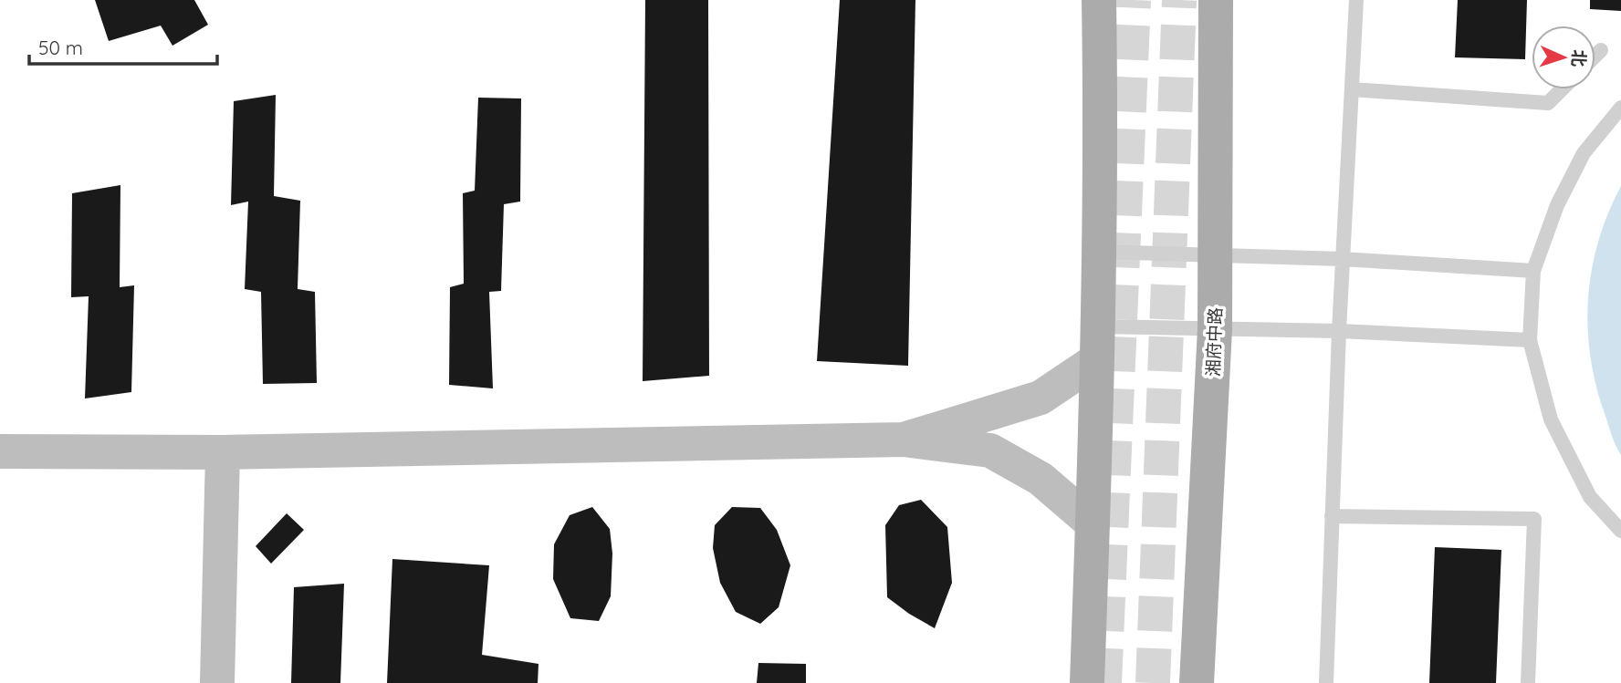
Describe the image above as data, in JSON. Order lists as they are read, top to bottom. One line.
{"streets":{"main road":["湘府中路"]},"scale_bar":"50 m","north":"right"}
